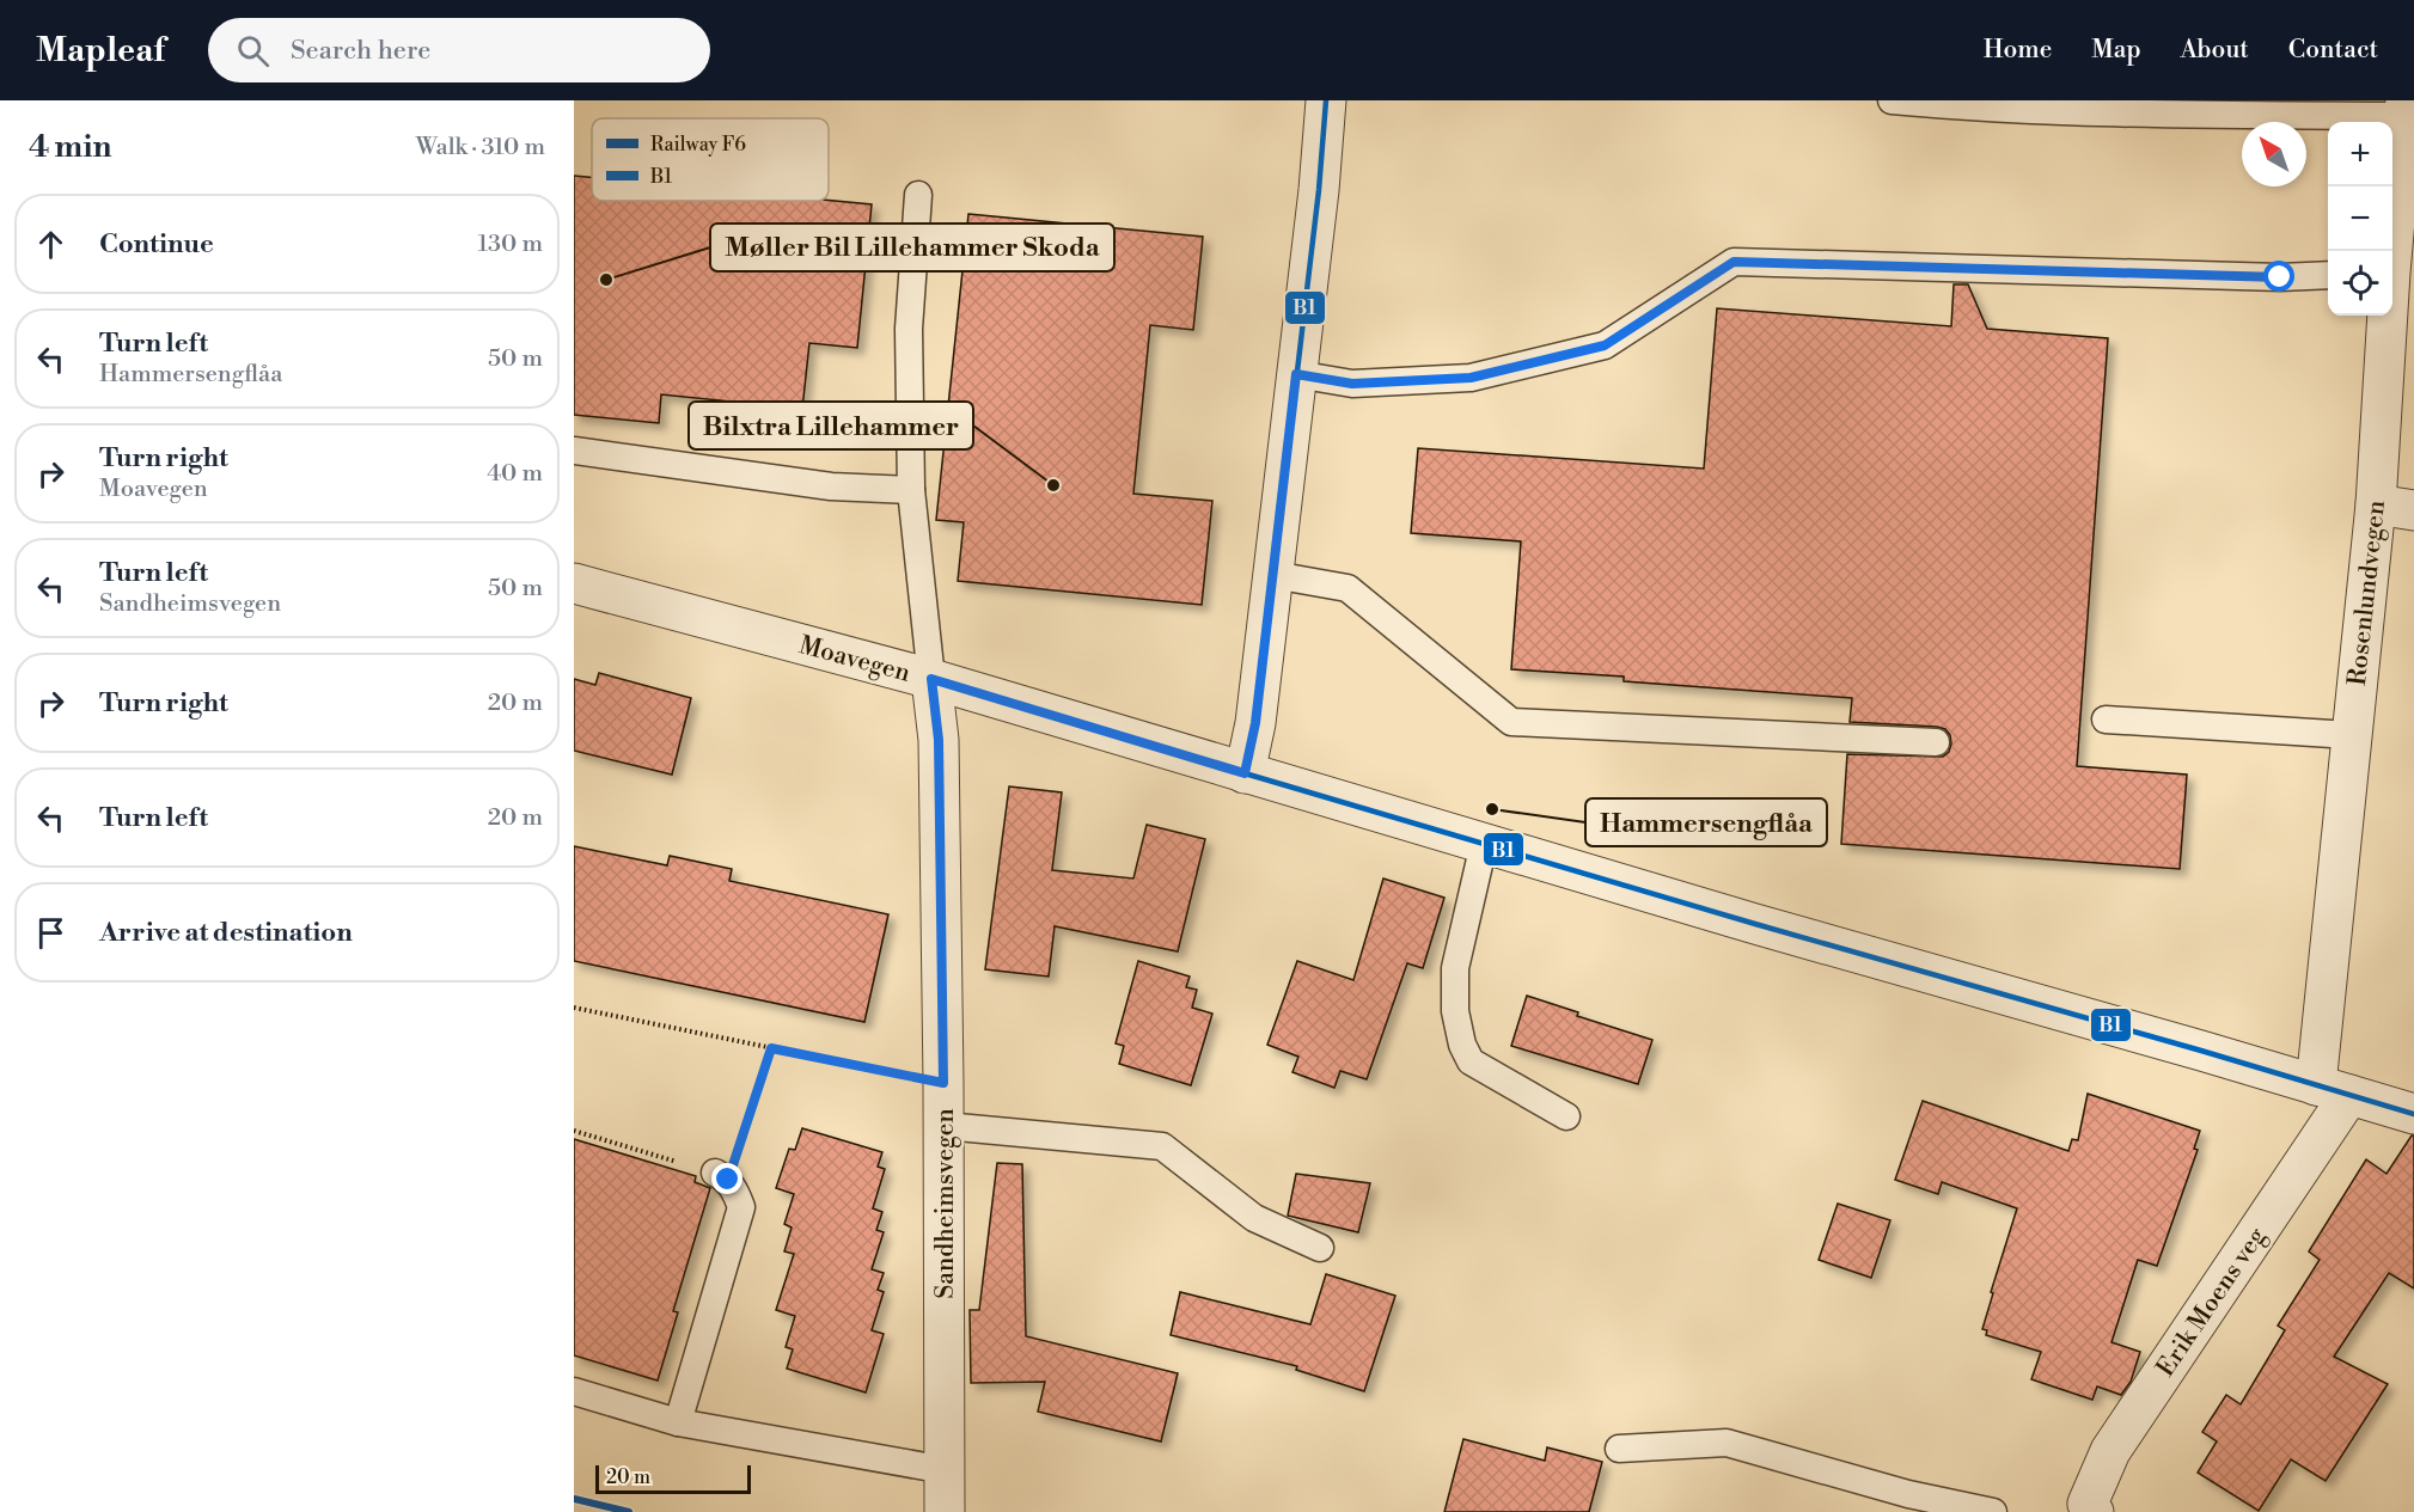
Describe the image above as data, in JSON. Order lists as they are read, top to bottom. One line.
{"streets":{"street":["Rosenlundvegen","Moavegen","Sandheimsvegen","Erik Moens veg"]},"crossings":[["Rosenlundvegen","Moavegen"],["Rosenlundvegen","Erik Moens veg"],["Moavegen","Sandheimsvegen"],["Moavegen","Erik Moens veg"]],"places":["Møller Bil Lillehammer Skoda","Bilxtra Lillehammer","Hammersengflåa"],"lines":["transit line B1","rail line F6"],"legend":["Railway F6","B1"],"scale_bar":"20 m","north":"top left","page":{"header":"Mapleaf","search":"Search here","nav":["Home","Map","About","Contact"],"heading":["4 min","Walk · 310 m"],"map_buttons":["+","−"],"list":[["Continue","130 m"],["Turn left","Hammersengflåa","50 m"],["Turn right","Moavegen","40 m"],["Turn left","Sandheimsvegen","50 m"],["Turn right","20 m"],["Turn left","20 m"],"Arrive at destination"],"scale":"20 m"}}
